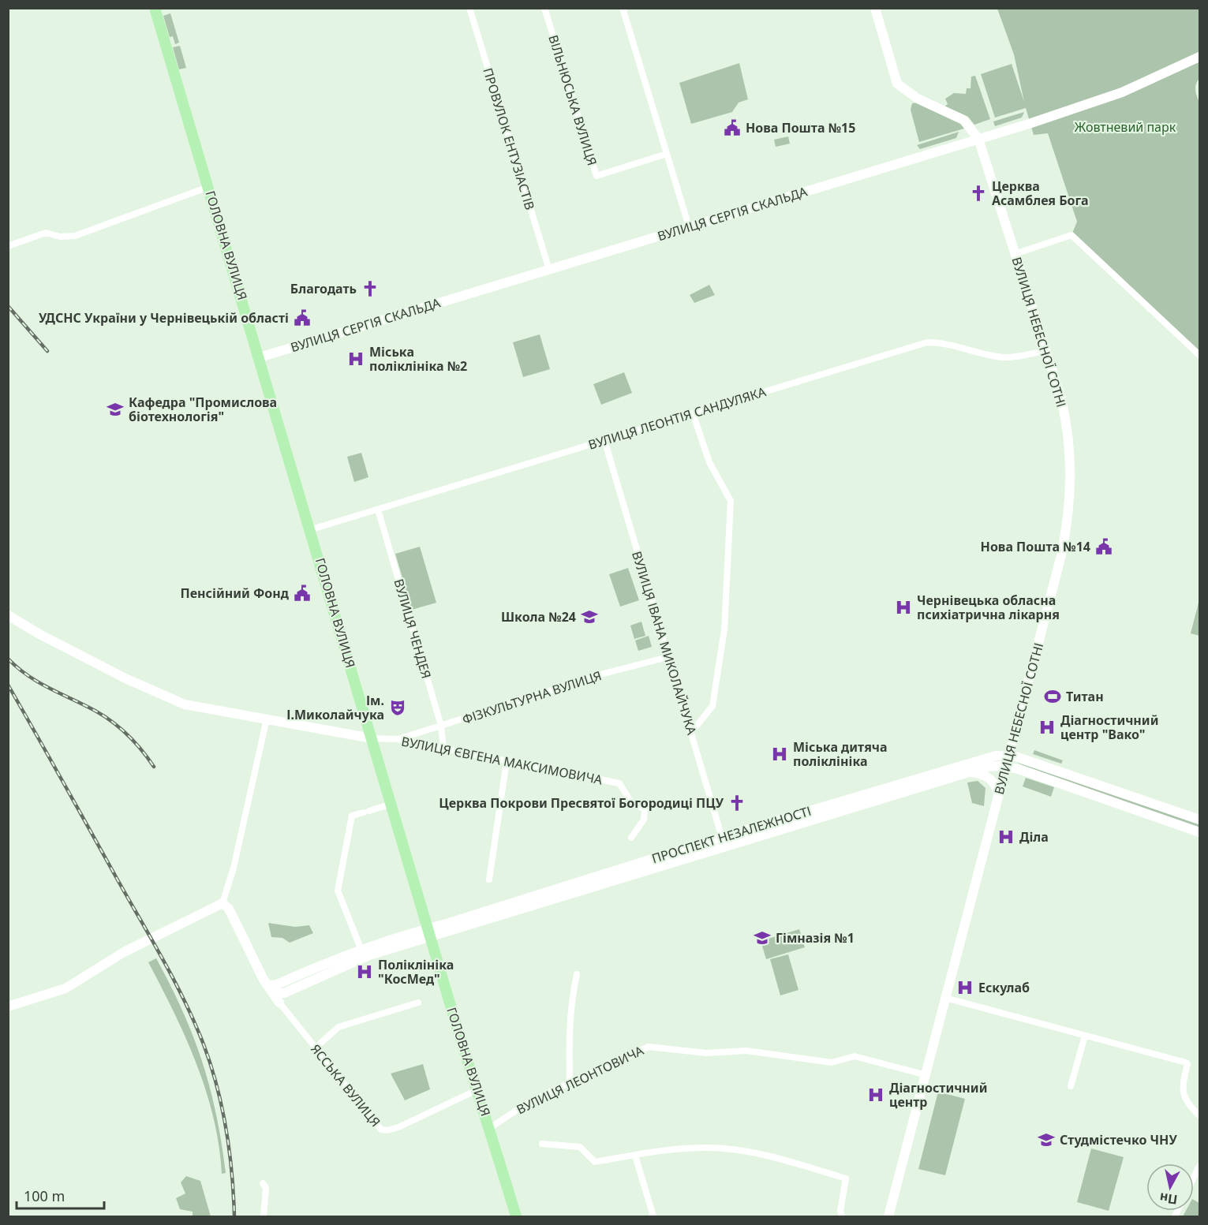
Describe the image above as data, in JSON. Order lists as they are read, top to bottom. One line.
{"streets":{"main road":["ВУЛИЦЯ СЕРГІЯ СКАЛЬДА","ГОЛОВНА ВУЛИЦЯ","ВУЛИЦЯ НЕБЕСНОЇ СОТНІ","ПРОСПЕКТ НЕЗАЛЕЖНОСТІ"],"street":["ВІЛЬНЮСЬКА ВУЛИЦЯ","ПРОВУЛОК ЕНТУЗІАСТІВ","ВУЛИЦЯ ЛЕОНТІЯ САНДУЛЯКА","ВУЛИЦЯ ЧЕНДЕЯ","ВУЛИЦЯ ІВАНА МИКОЛАЙЧУКА","ФІЗКУЛЬТУРНА ВУЛИЦЯ","ВУЛИЦЯ ЄВГЕНА МАКСИМОВИЧА","ВУЛИЦЯ ЛЕОНТОВИЧА","ЯССЬКА ВУЛИЦЯ"]},"crossings":[["ПРОВУЛОК ЕНТУЗІАСТІВ","ВУЛИЦЯ СЕРГІЯ СКАЛЬДА"],["ВУЛИЦЯ СЕРГІЯ СКАЛЬДА","ГОЛОВНА ВУЛИЦЯ"],["ВУЛИЦЯ СЕРГІЯ СКАЛЬДА","ВУЛИЦЯ НЕБЕСНОЇ СОТНІ"],["ГОЛОВНА ВУЛИЦЯ","ВУЛИЦЯ ЛЕОНТІЯ САНДУЛЯКА"],["ГОЛОВНА ВУЛИЦЯ","ВУЛИЦЯ ЄВГЕНА МАКСИМОВИЧА"],["ГОЛОВНА ВУЛИЦЯ","ПРОСПЕКТ НЕЗАЛЕЖНОСТІ"],["ГОЛОВНА ВУЛИЦЯ","ВУЛИЦЯ ЛЕОНТОВИЧА"],["ГОЛОВНА ВУЛИЦЯ","ЯССЬКА ВУЛИЦЯ"],["ВУЛИЦЯ НЕБЕСНОЇ СОТНІ","ВУЛИЦЯ ЛЕОНТІЯ САНДУЛЯКА"],["ВУЛИЦЯ НЕБЕСНОЇ СОТНІ","ПРОСПЕКТ НЕЗАЛЕЖНОСТІ"],["ВУЛИЦЯ НЕБЕСНОЇ СОТНІ","ВУЛИЦЯ ЛЕОНТОВИЧА"],["ВУЛИЦЯ ЛЕОНТІЯ САНДУЛЯКА","ВУЛИЦЯ ЧЕНДЕЯ"],["ВУЛИЦЯ ЛЕОНТІЯ САНДУЛЯКА","ВУЛИЦЯ ІВАНА МИКОЛАЙЧУКА"],["ВУЛИЦЯ ЧЕНДЕЯ","ФІЗКУЛЬТУРНА ВУЛИЦЯ"],["ВУЛИЦЯ ЧЕНДЕЯ","ВУЛИЦЯ ЄВГЕНА МАКСИМОВИЧА"],["ВУЛИЦЯ ІВАНА МИКОЛАЙЧУКА","ФІЗКУЛЬТУРНА ВУЛИЦЯ"],["ВУЛИЦЯ ІВАНА МИКОЛАЙЧУКА","ПРОСПЕКТ НЕЗАЛЕЖНОСТІ"],["ФІЗКУЛЬТУРНА ВУЛИЦЯ","ВУЛИЦЯ ЄВГЕНА МАКСИМОВИЧА"]],"parks":["Жовтневий парк"],"places":{"public building":["Нова Пошта №15","УДСНС України у Чернівецькій області","Нова Пошта №14","Пенсійний Фонд"],"church":["Церква Асамблея Бога","Благодать","Церква Покрови Пресвятої Богородиці ПЦУ"],"hospital":["Міська поліклініка №2","Чернівецька обласна психіатрична лікарня","Діагностичний центр \"Вако\"","Міська дитяча поліклініка","Діла","Поліклініка \"КосМед\"","Ескулаб","Діагностичний центр"],"school or university":["Кафедра \"Промислова біотехнологія\"","Школа №24","Гімназія №1","Студмістечко ЧНУ"],"sports":["Титан"],"theatre":["Ім. І.Миколайчука"]},"scale_bar":"100 m","north":"bottom"}
